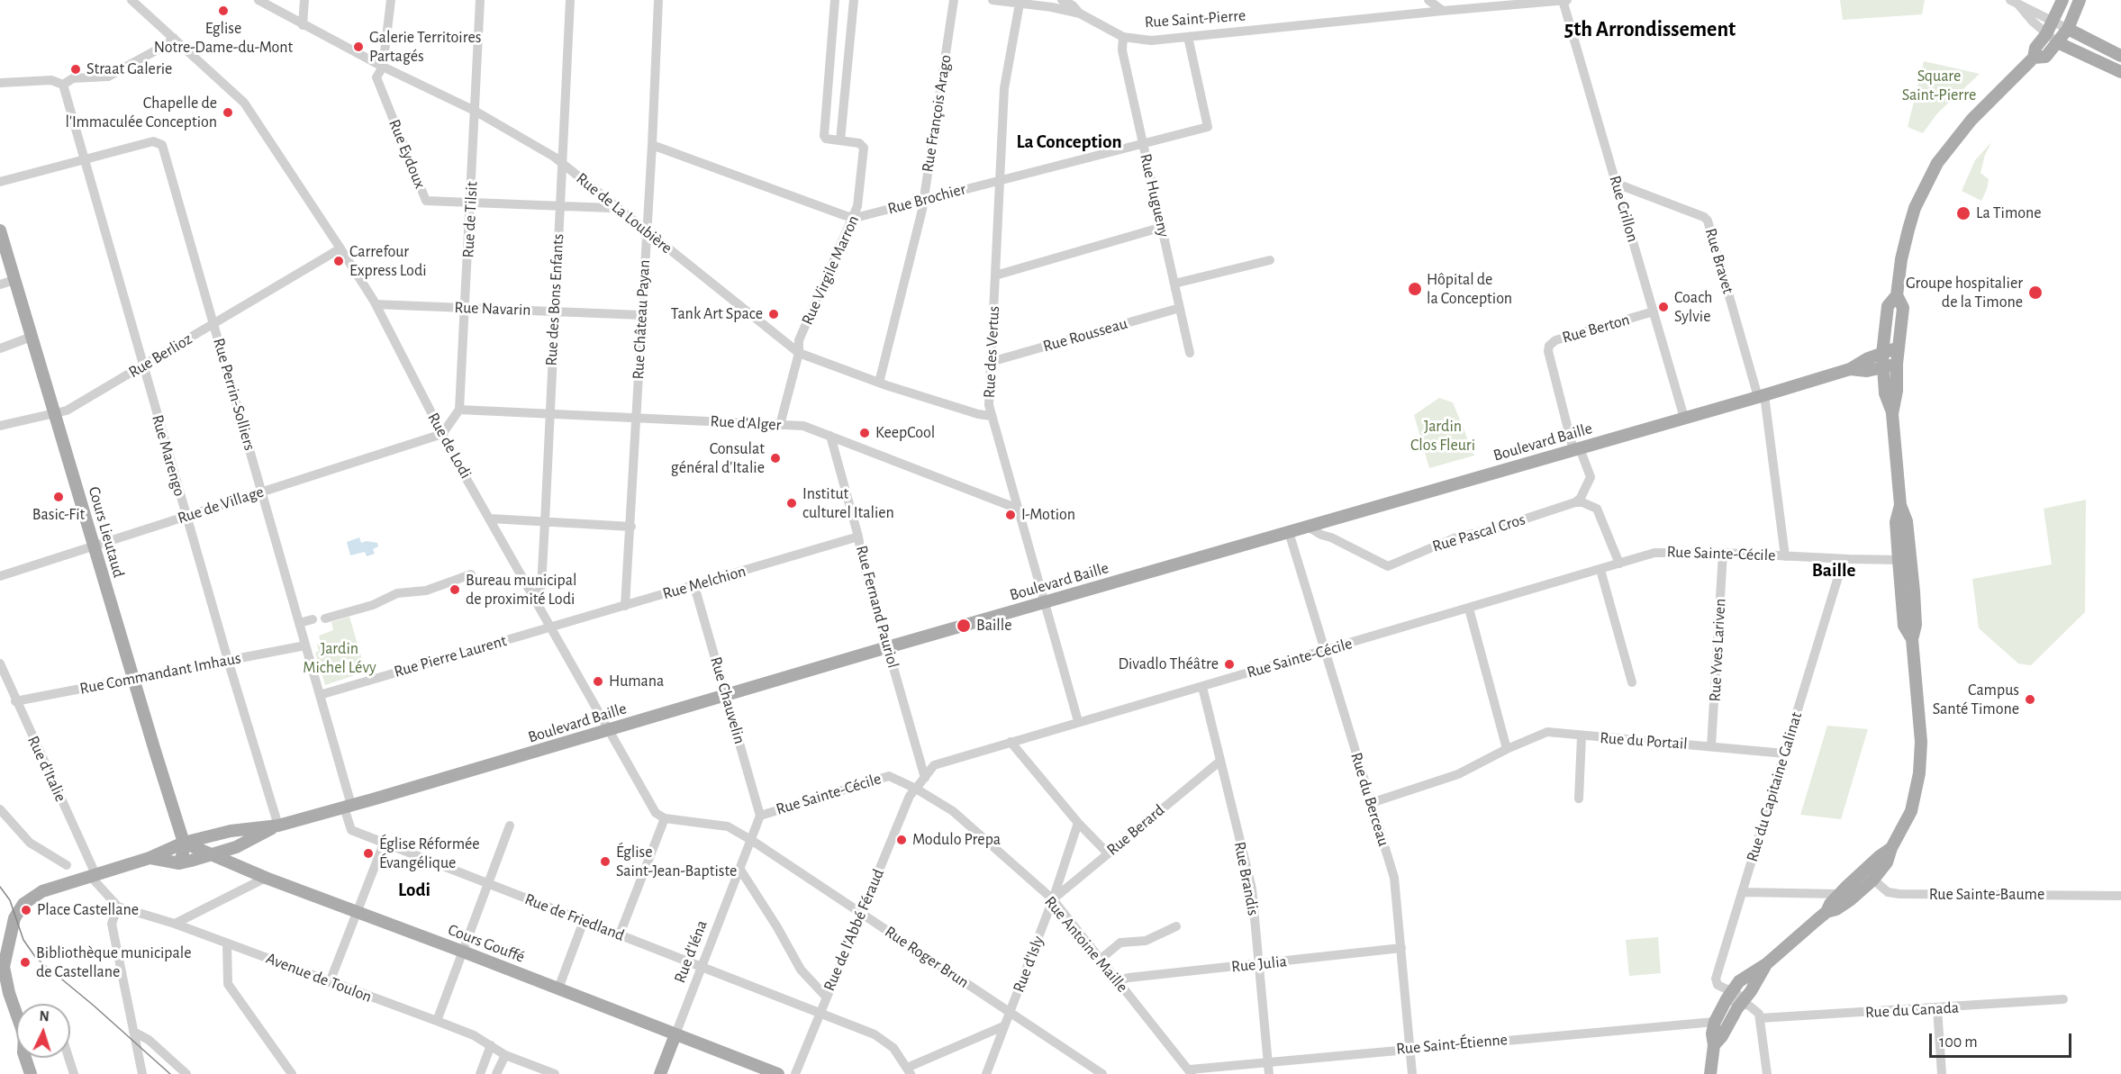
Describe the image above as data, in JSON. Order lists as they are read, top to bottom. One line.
{"streets":{"main road":["Boulevard Baille","Cours Lieutaud","Cours Gouffé","Rue d'Iéna"],"street":["Rue Saint-Pierre","Rue François Arago","Rue Eydoux","Rue Hugueny","Rue Brochier","Rue Crillon","Rue de La Loubière","Rue de Tilsit","Rue Bravet","Rue Virgile Marron","Rue des Bons Enfants","Rue Navarin","Rue Château Payan","Rue Berton","Rue Rousseau","Rue des Vertus","Rue Berlioz","Rue Perrin-Solliers","Rue d'Alger","Rue de Lodi","Rue Marengo","Rue de Village","Rue Pascal Cros","Rue Sainte-Cécile","Rue Melchion","Rue Fernand Pauriol","Rue Yves Lariven","Rue Pierre Laurent","Rue Commandant Imhaus","Rue Chauvelin","Rue du Portail","Rue d'Italie","Rue du Capitaine Galinat","Rue du Berceau","Rue Berard","Rue Brandis","Rue Sainte-Baume","Rue de Friedland","Rue de l'Abbé Féraud","Rue Antoine Maille","Rue Roger Brun","Rue d'Isly","Rue Julia","Avenue de Toulon","Rue du Canada","Rue Saint-Étienne"]},"crossings":[["Rue Saint-Pierre","Rue Hugueny"],["Rue Saint-Pierre","Rue Brochier"],["Rue Saint-Pierre","Rue Crillon"],["Rue François Arago","Rue Brochier"],["Rue François Arago","Rue de La Loubière"],["Rue Eydoux","Rue de La Loubière"],["Rue Eydoux","Rue de Tilsit"],["Rue Hugueny","Rue Brochier"],["Rue Hugueny","Rue Rousseau"],["Rue Brochier","Rue Virgile Marron"],["Rue Brochier","Rue des Vertus"],["Rue Crillon","Rue Bravet"],["Rue Crillon","Rue Berton"],["Rue Crillon","Boulevard Baille"],["Rue de La Loubière","Rue de Tilsit"],["Rue de La Loubière","Rue Virgile Marron"],["Rue de La Loubière","Rue des Bons Enfants"],["Rue de La Loubière","Rue Château Payan"],["Rue de La Loubière","Rue des Vertus"],["Rue de Tilsit","Rue Navarin"],["Rue de Tilsit","Rue d'Alger"],["Rue Bravet","Boulevard Baille"],["Rue Virgile Marron","Rue d'Alger"],["Rue des Bons Enfants","Rue Navarin"],["Rue des Bons Enfants","Rue d'Alger"],["Rue des Bons Enfants","Rue de Lodi"],["Rue Navarin","Rue Château Payan"],["Rue Navarin","Rue de Lodi"],["Rue Château Payan","Rue d'Alger"],["Rue Château Payan","Rue Melchion"],["Rue Berton","Boulevard Baille"],["Rue Rousseau","Rue des Vertus"],["Rue des Vertus","Rue d'Alger"],["Rue des Vertus","Boulevard Baille"],["Rue des Vertus","Rue Sainte-Cécile"],["Rue Berlioz","Rue Perrin-Solliers"],["Rue Berlioz","Rue de Lodi"],["Rue Berlioz","Rue Marengo"],["Rue Berlioz","Cours Lieutaud"],["Rue Perrin-Solliers","Boulevard Baille"],["Rue Perrin-Solliers","Rue Marengo"],["Rue Perrin-Solliers","Rue de Village"],["Rue Perrin-Solliers","Rue Pierre Laurent"],["Rue Perrin-Solliers","Rue Commandant Imhaus"],["Rue Perrin-Solliers","Rue de Friedland"],["Rue d'Alger","Rue Fernand Pauriol"],["Boulevard Baille","Rue de Lodi"],["Boulevard Baille","Rue Marengo"],["Boulevard Baille","Cours Lieutaud"],["Boulevard Baille","Rue Pascal Cros"],["Boulevard Baille","Rue Fernand Pauriol"],["Boulevard Baille","Rue Chauvelin"],["Boulevard Baille","Rue d'Italie"],["Boulevard Baille","Rue du Berceau"],["Boulevard Baille","Rue de Friedland"],["Boulevard Baille","Cours Gouffé"],["Rue de Lodi","Rue de Village"],["Rue de Lodi","Rue Melchion"],["Rue de Lodi","Rue Pierre Laurent"],["Rue Marengo","Rue de Village"],["Rue Marengo","Rue Commandant Imhaus"],["Rue de Village","Cours Lieutaud"],["Cours Lieutaud","Rue Commandant Imhaus"],["Cours Lieutaud","Cours Gouffé"],["Rue Sainte-Cécile","Rue Fernand Pauriol"],["Rue Sainte-Cécile","Rue Yves Lariven"],["Rue Sainte-Cécile","Rue Chauvelin"],["Rue Sainte-Cécile","Rue du Capitaine Galinat"],["Rue Sainte-Cécile","Rue du Berceau"],["Rue Sainte-Cécile","Rue Brandis"],["Rue Sainte-Cécile","Rue de l'Abbé Féraud"],["Rue Sainte-Cécile","Rue Antoine Maille"],["Rue Sainte-Cécile","Rue d'Iéna"],["Rue Sainte-Cécile","Rue Roger Brun"],["Rue Melchion","Rue Fernand Pauriol"],["Rue Melchion","Rue Pierre Laurent"],["Rue Melchion","Rue Chauvelin"],["Rue Yves Lariven","Rue du Portail"],["Rue Commandant Imhaus","Rue d'Italie"],["Rue du Portail","Rue du Capitaine Galinat"],["Rue du Portail","Rue du Berceau"],["Rue du Capitaine Galinat","Rue du Canada"],["Rue du Berceau","Rue Julia"],["Rue du Berceau","Rue Saint-Étienne"],["Rue Berard","Rue Brandis"],["Rue Berard","Rue Antoine Maille"],["Rue Berard","Rue d'Isly"],["Rue Brandis","Rue Julia"],["Rue Brandis","Rue Saint-Étienne"],["Rue de Friedland","Rue de l'Abbé Féraud"],["Rue de Friedland","Rue d'Iéna"],["Rue de l'Abbé Féraud","Rue Antoine Maille"],["Rue de l'Abbé Féraud","Rue Roger Brun"],["Cours Gouffé","Rue d'Iéna"],["Rue Antoine Maille","Rue d'Isly"],["Rue Antoine Maille","Rue Julia"],["Rue Antoine Maille","Rue Saint-Étienne"],["Rue d'Iéna","Rue Roger Brun"],["Rue Roger Brun","Rue d'Isly"]],"districts":["5th Arrondissement","La Conception","Baille","Lodi"],"parks":["Square Saint-Pierre","Jardin Clos Fleuri","Jardin Michel Lévy"],"places":["Eglise Notre-Dame-du-Mont","Galerie Territoires Partagés","Straat Galerie","Chapelle de l'Immaculée Conception","La Timone","Carrefour Express Lodi","Hôpital de la Conception","Groupe hospitalier de la Timone","Coach Sylvie","Tank Art Space","KeepCool","Consulat général d'Italie","Basic-Fit","Institut culturel Italien","I-Motion","Bureau municipal de proximité Lodi","Baille","Divadlo Théâtre","Humana","Campus Santé Timone","Modulo Prepa","Église Réformée Évangélique","Église Saint-Jean-Baptiste","Place Castellane","Bibliothèque municipale de Castellane"],"scale_bar":"100 m","north":"top"}
